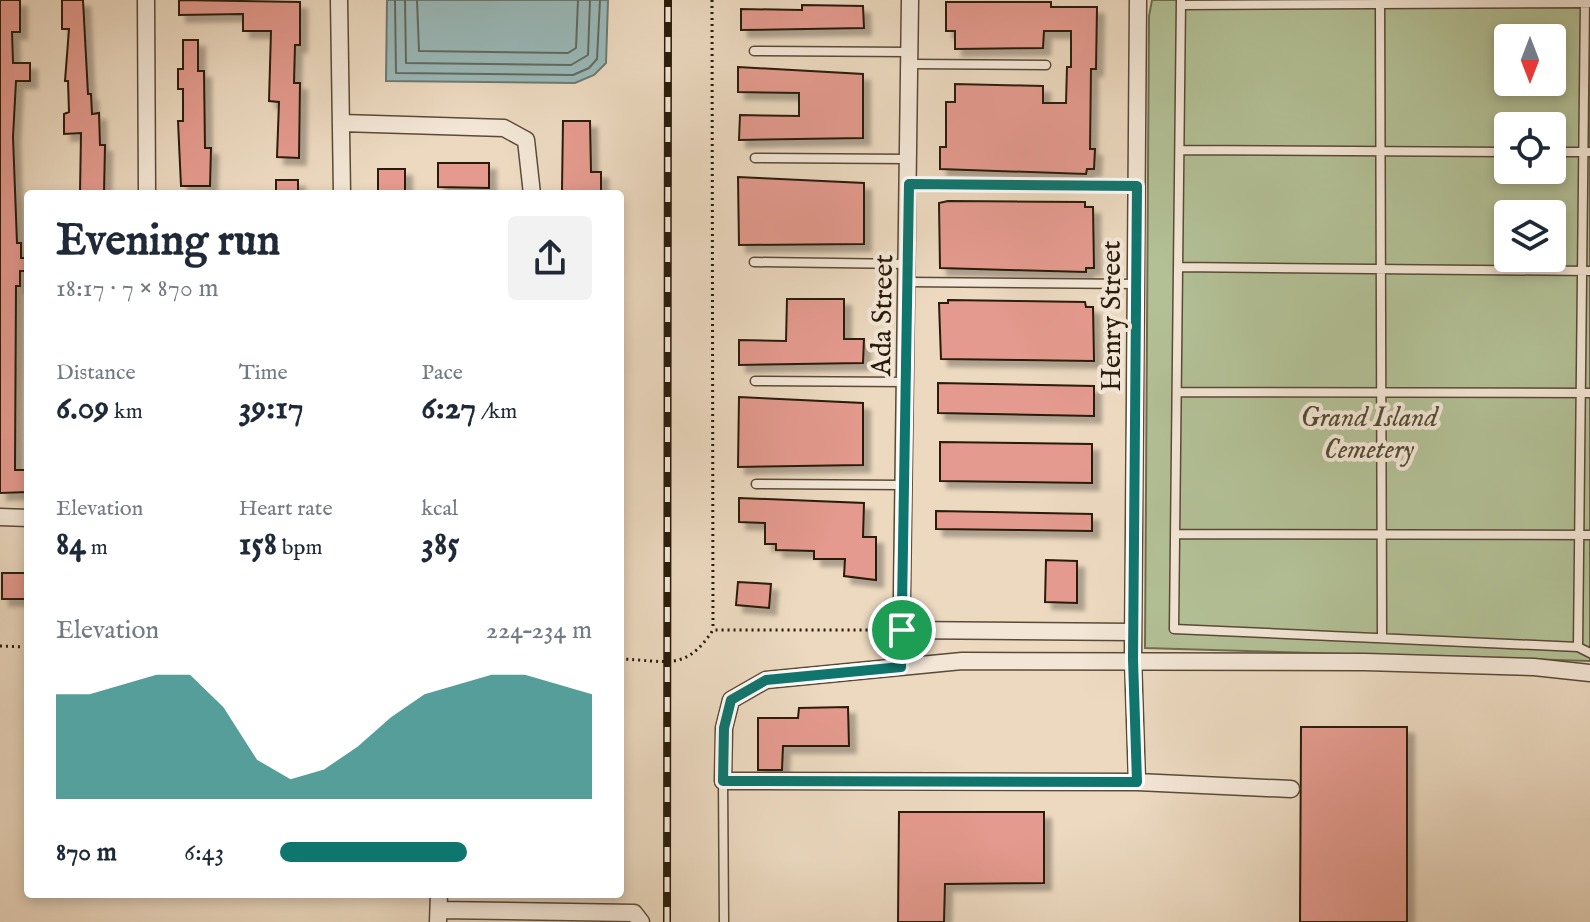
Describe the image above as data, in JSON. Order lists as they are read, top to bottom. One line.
{"streets":{"street":["Ada Street","Henry Street"]},"parks":["Grand Island Cemetery"],"north":"bottom","page":{"heading":["Evening run","18:17 · 7 × 870 m"],"stats":[["Distance","6.09 km"],["Time","39:17"],["Pace","6:27 /km"],["Elevation","84 m"],["Heart rate","158 bpm"],["kcal","385"]],"chart":["Elevation","224–234 m"],"list":[{"name":"870 m","note":"6:43"}]}}
